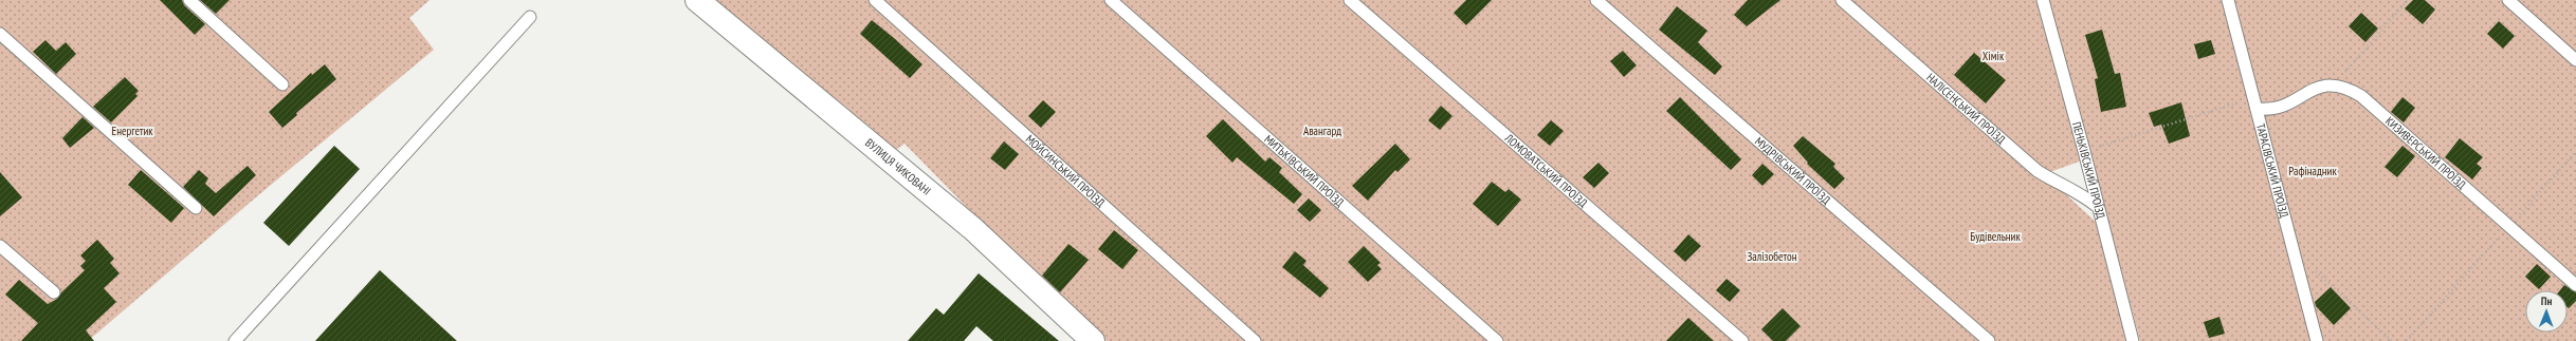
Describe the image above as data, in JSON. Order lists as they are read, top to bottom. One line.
{"streets":{"street":["ВУЛИЦЯ ЧИКОВАНІ"],"lane":["НАЛІСЕНСЬКИЙ ПРОЇЗД","КИЗИВЕРСЬКИЙ ПРОЇЗД","МУДРІВСЬКИЙ ПРОЇЗД","ПЕНЬКІВСЬКИЙ ПРОЇЗД","МОЙСИНСЬКИЙ ПРОЇЗД","МИТЬКІВСЬКИЙ ПРОЇЗД","ЛОМОВАТСЬКИЙ ПРОЇЗД","ТАРАСІВСЬКИЙ ПРОЇЗД"]},"crossings":[["НАЛІСЕНСЬКИЙ ПРОЇЗД","ПЕНЬКІВСЬКИЙ ПРОЇЗД"]],"parks":["Хімік","Енергетик","Авангард","Рафінадник","Будівельник","Залізобетон"],"north":"top"}
